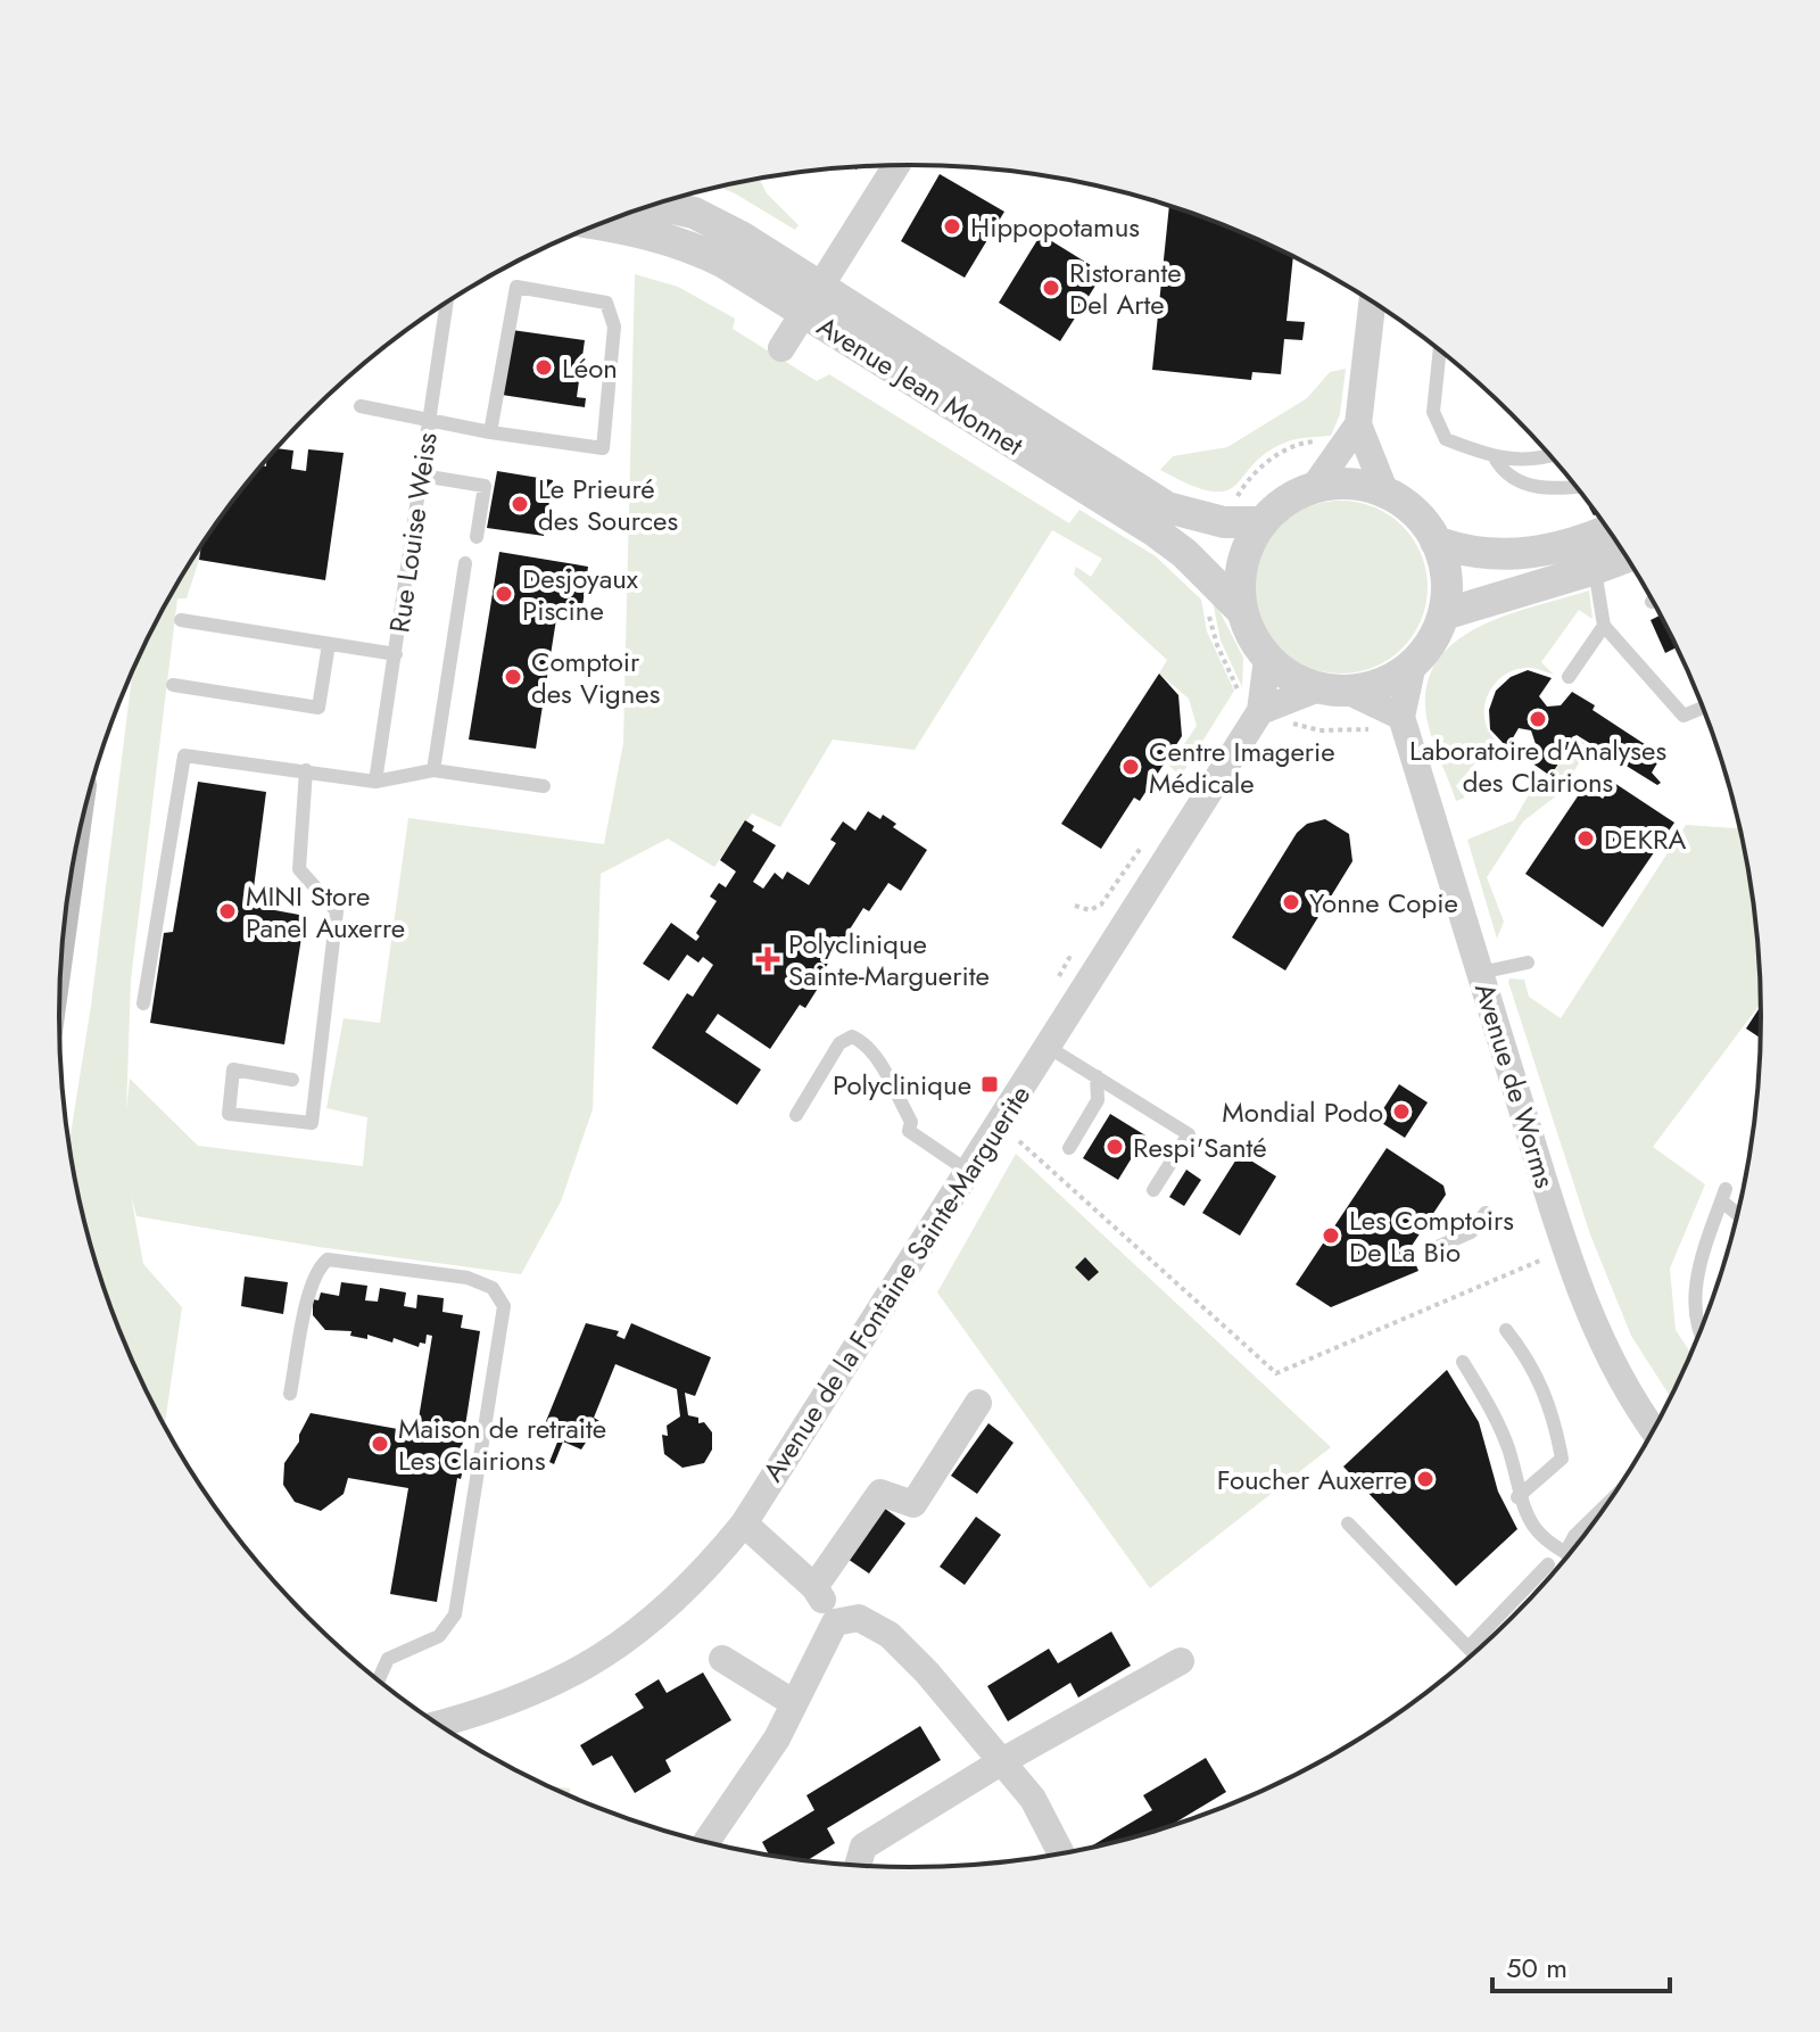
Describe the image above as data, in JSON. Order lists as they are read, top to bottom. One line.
{"streets":{"street":["Avenue Jean Monnet","Avenue de Worms","Avenue de la Fontaine Sainte-Marguerite"],"lane":["Rue Louise Weiss"]},"crossings":[["Avenue Jean Monnet","Avenue de Worms"],["Avenue Jean Monnet","Avenue de la Fontaine Sainte-Marguerite"],["Avenue de Worms","Avenue de la Fontaine Sainte-Marguerite"]],"places":{"other":["Hippopotamus","Ristorante Del Arte","Léon","Le Prieuré des Sources","Desjoyaux Piscine","Comptoir des Vignes","Laboratoire d'Analyses des Clairions","Centre Imagerie Médicale","DEKRA","Yonne Copie","MINI Store Panel Auxerre","Mondial Podo","Respi'Santé","Les Comptoirs De La Bio","Maison de retraite Les Clairions","Foucher Auxerre"],"health":["Polyclinique Sainte-Marguerite"],"transit":["Polyclinique"]},"scale_bar":"50 m"}
